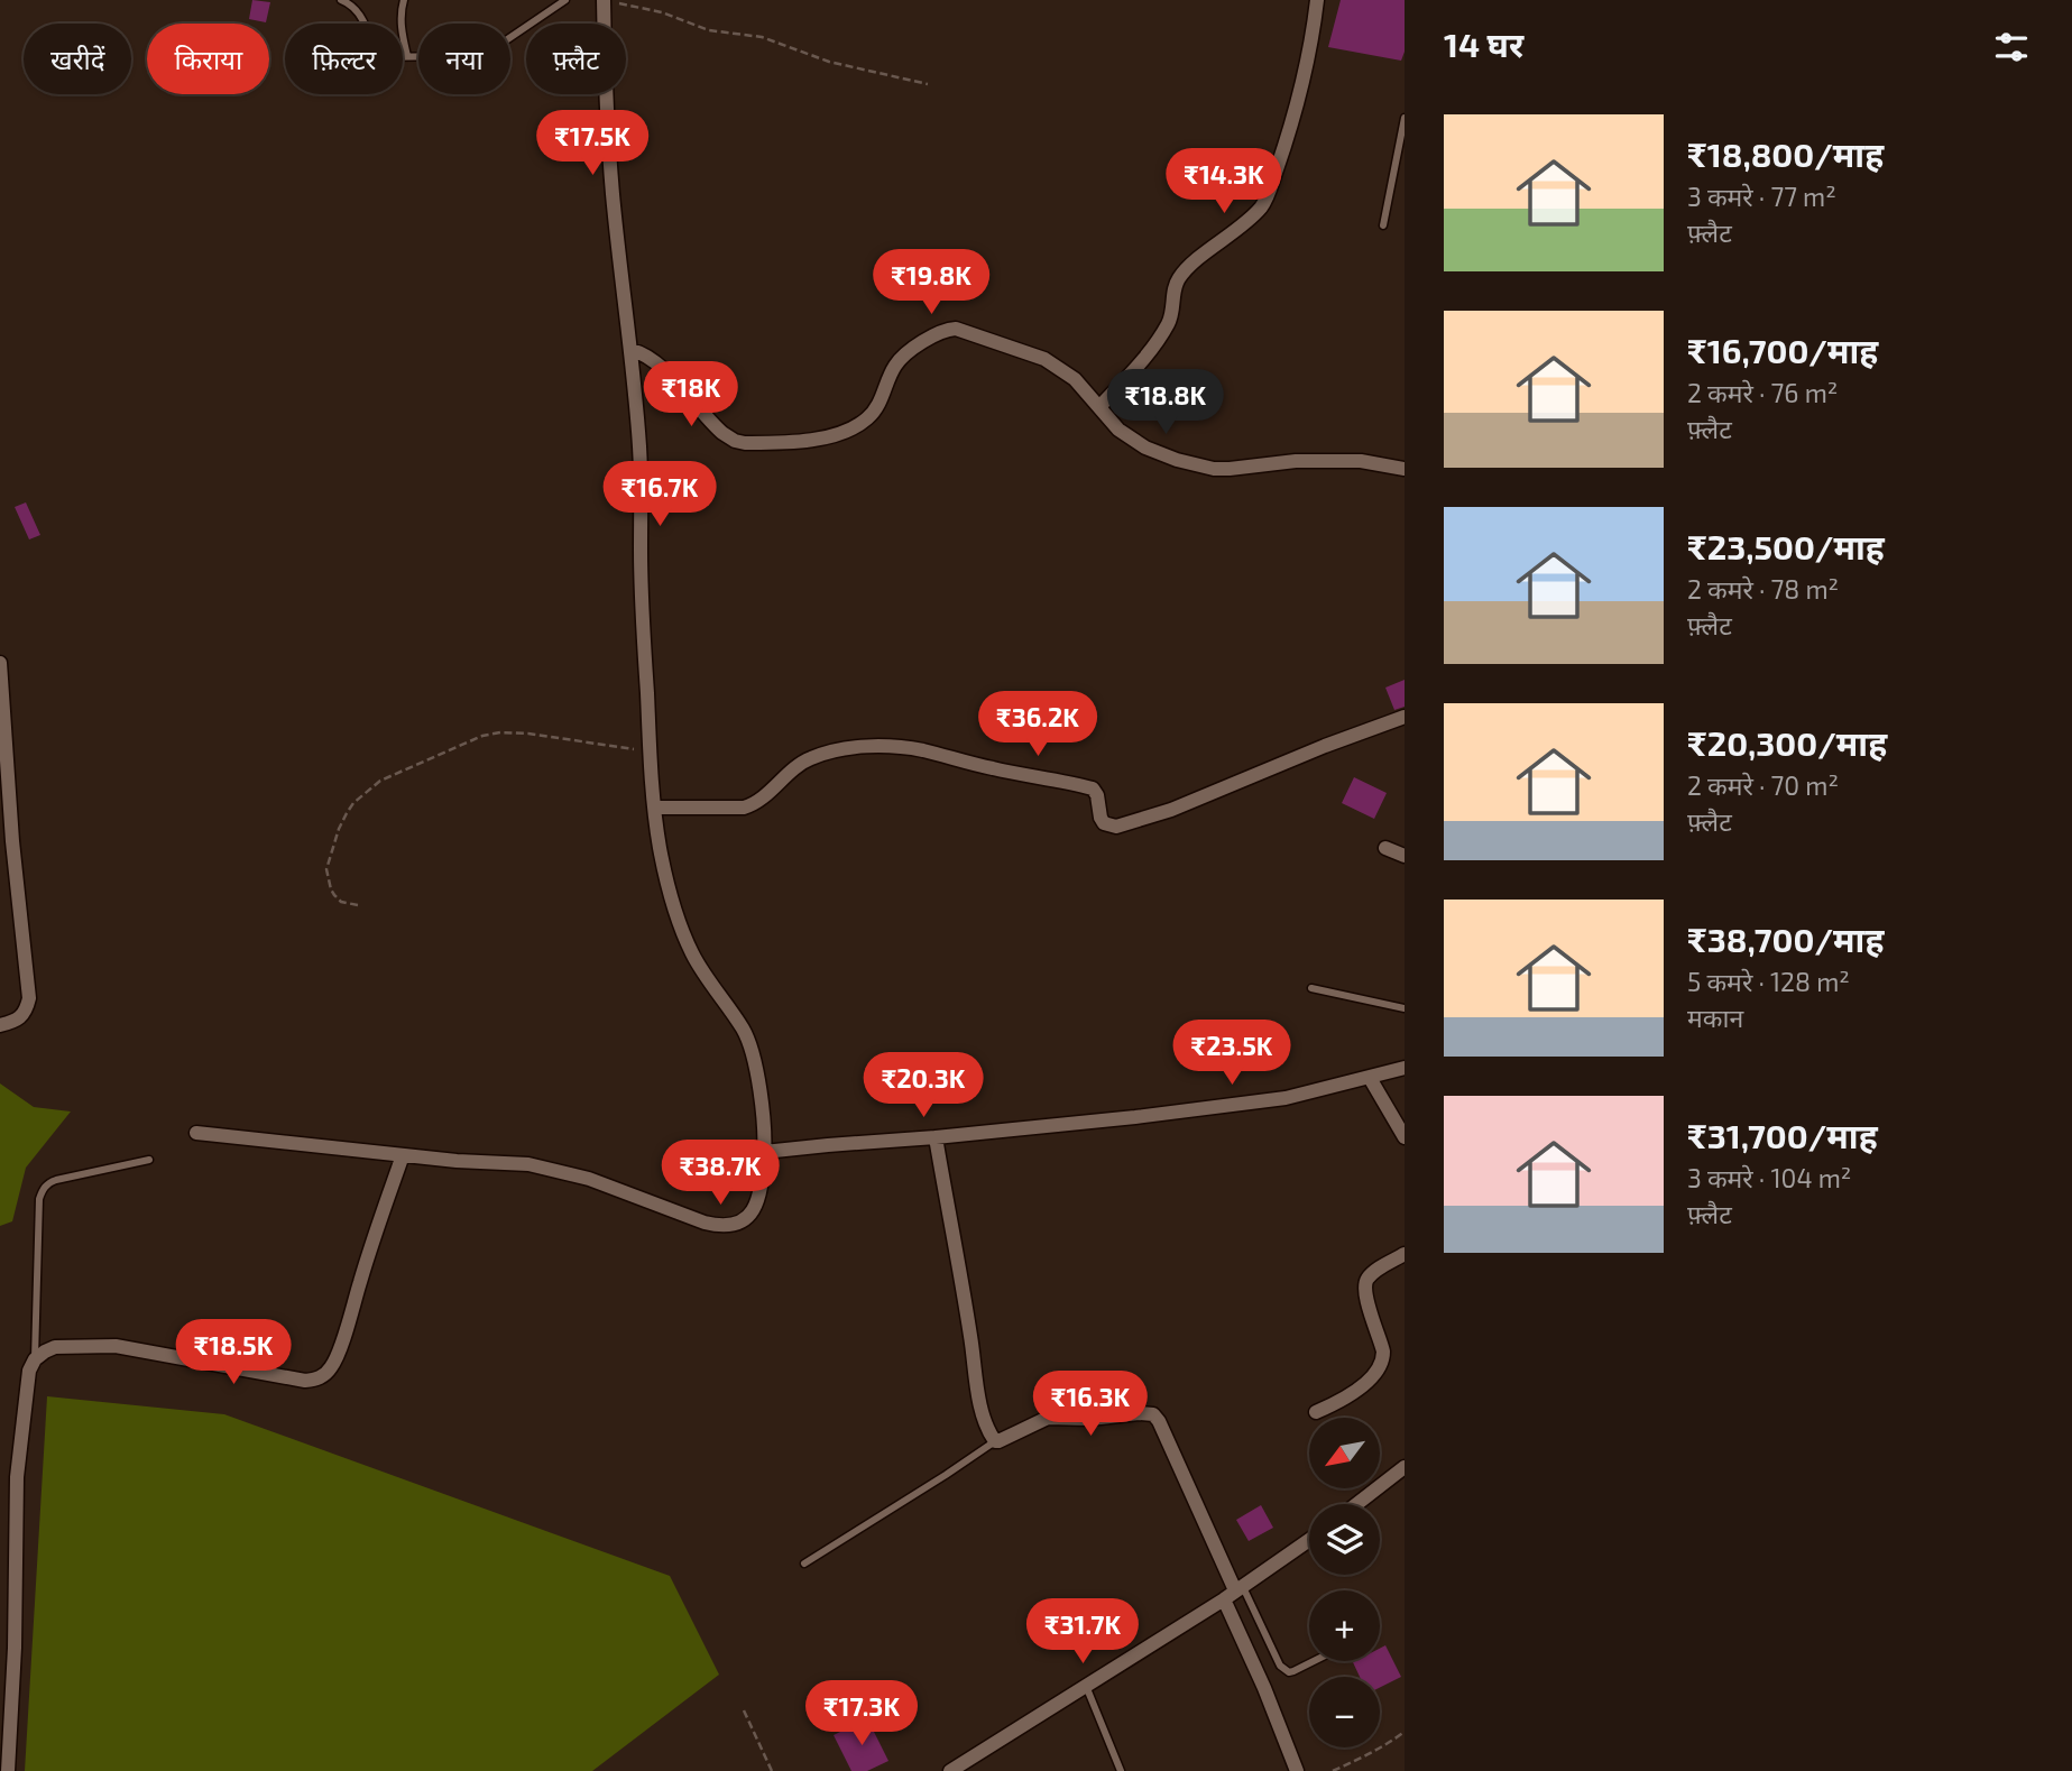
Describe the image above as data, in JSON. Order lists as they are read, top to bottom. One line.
{"north":"bottom left","page":{"heading":"14 घर","chip":["खरीदें","किराया","फ़िल्टर","नया","फ़्लैट"],"list":[{"name":"₹18,800/माह","note":"3 कमरे · 77 m² · फ़्लैट"},{"name":"₹16,700/माह","note":"2 कमरे · 76 m² · फ़्लैट"},{"name":"₹23,500/माह","note":"2 कमरे · 78 m² · फ़्लैट"},{"name":"₹20,300/माह","note":"2 कमरे · 70 m² · फ़्लैट"},{"name":"₹38,700/माह","note":"5 कमरे · 128 m² · मकान"},{"name":"₹31,700/माह","note":"3 कमरे · 104 m² · फ़्लैट"}],"price":["₹17.5K","₹14.3K","₹19.8K","₹18K","₹18.8K","₹16.7K","₹36.2K","₹23.5K","₹20.3K","₹38.7K","₹18.5K","₹16.3K","₹31.7K","₹17.3K"],"map_buttons":["+","−"]}}
